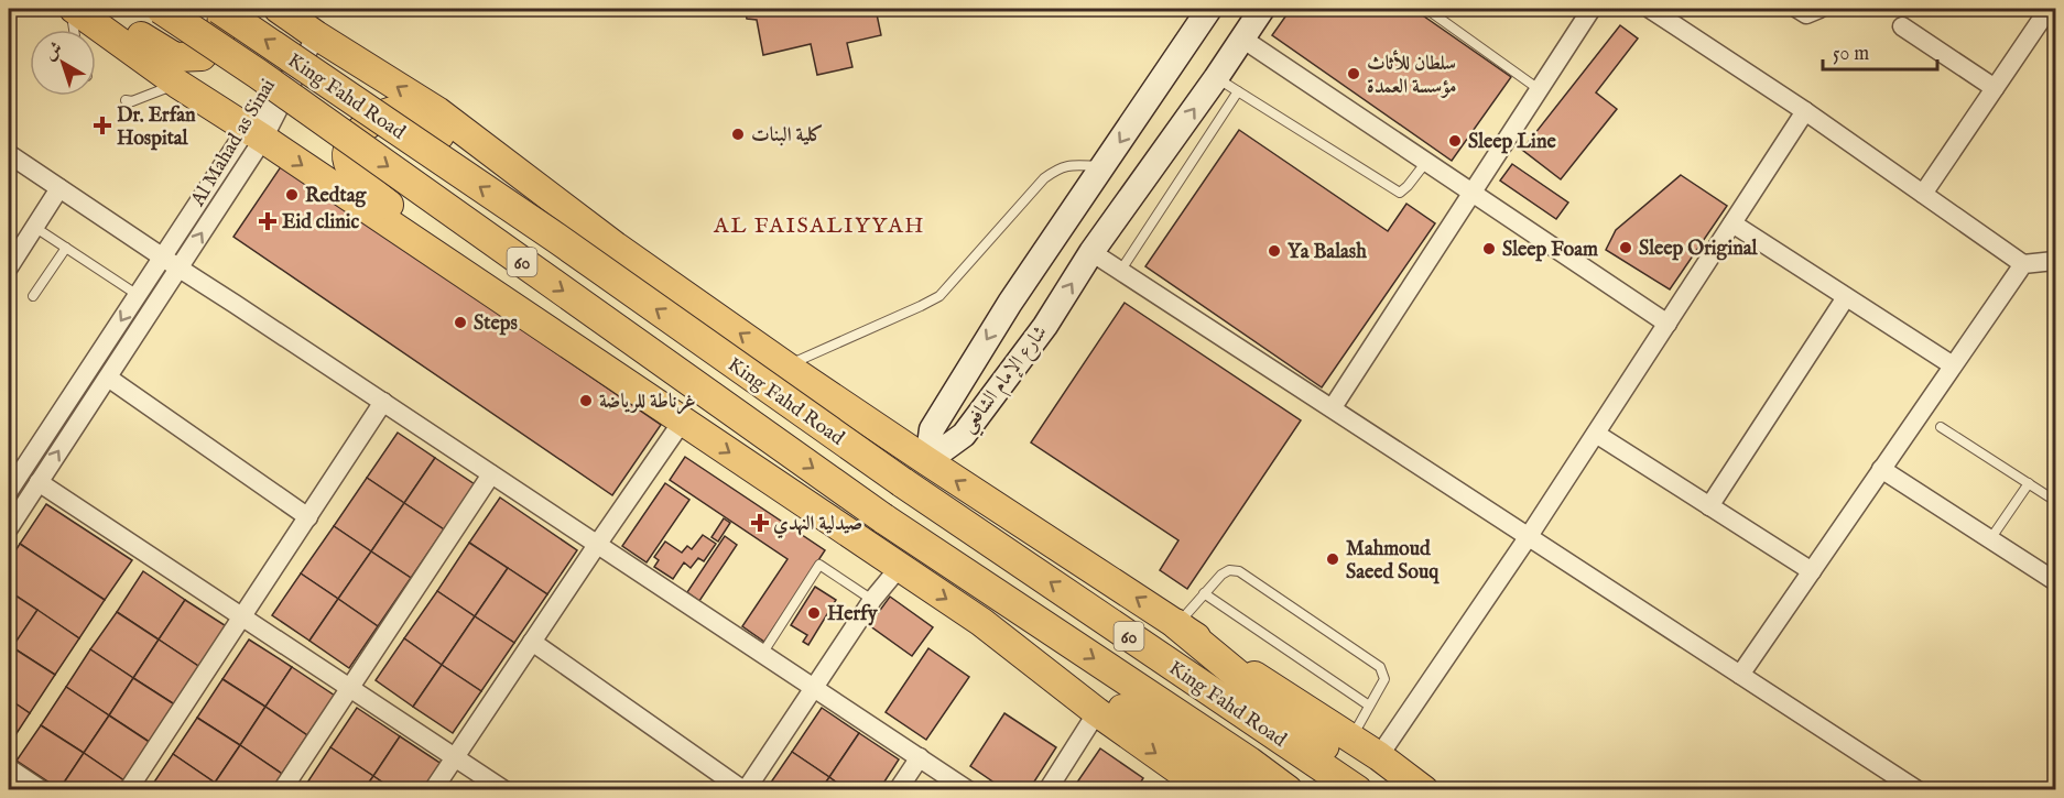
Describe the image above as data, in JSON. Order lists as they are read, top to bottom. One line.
{"streets":{"highway":["King Fahd Road","60"],"main road":["شارع الإمام الشافعي"],"street":["Al Mahad as Sinai"]},"districts":["AL FAISALIYYAH"],"places":{"other":["سلطان للأثاث مؤسسة العمدة","كلية البنات","Sleep Line","Redtag","Sleep Original","Sleep Foam","Ya Balash","Steps","غرناطة للرياضة","Mahmoud Saeed Souq","Herfy"],"health":["Dr. Erfan Hospital","Eid clinic","صيدلية النهدي"]},"scale_bar":"50 m","north":"top left"}
